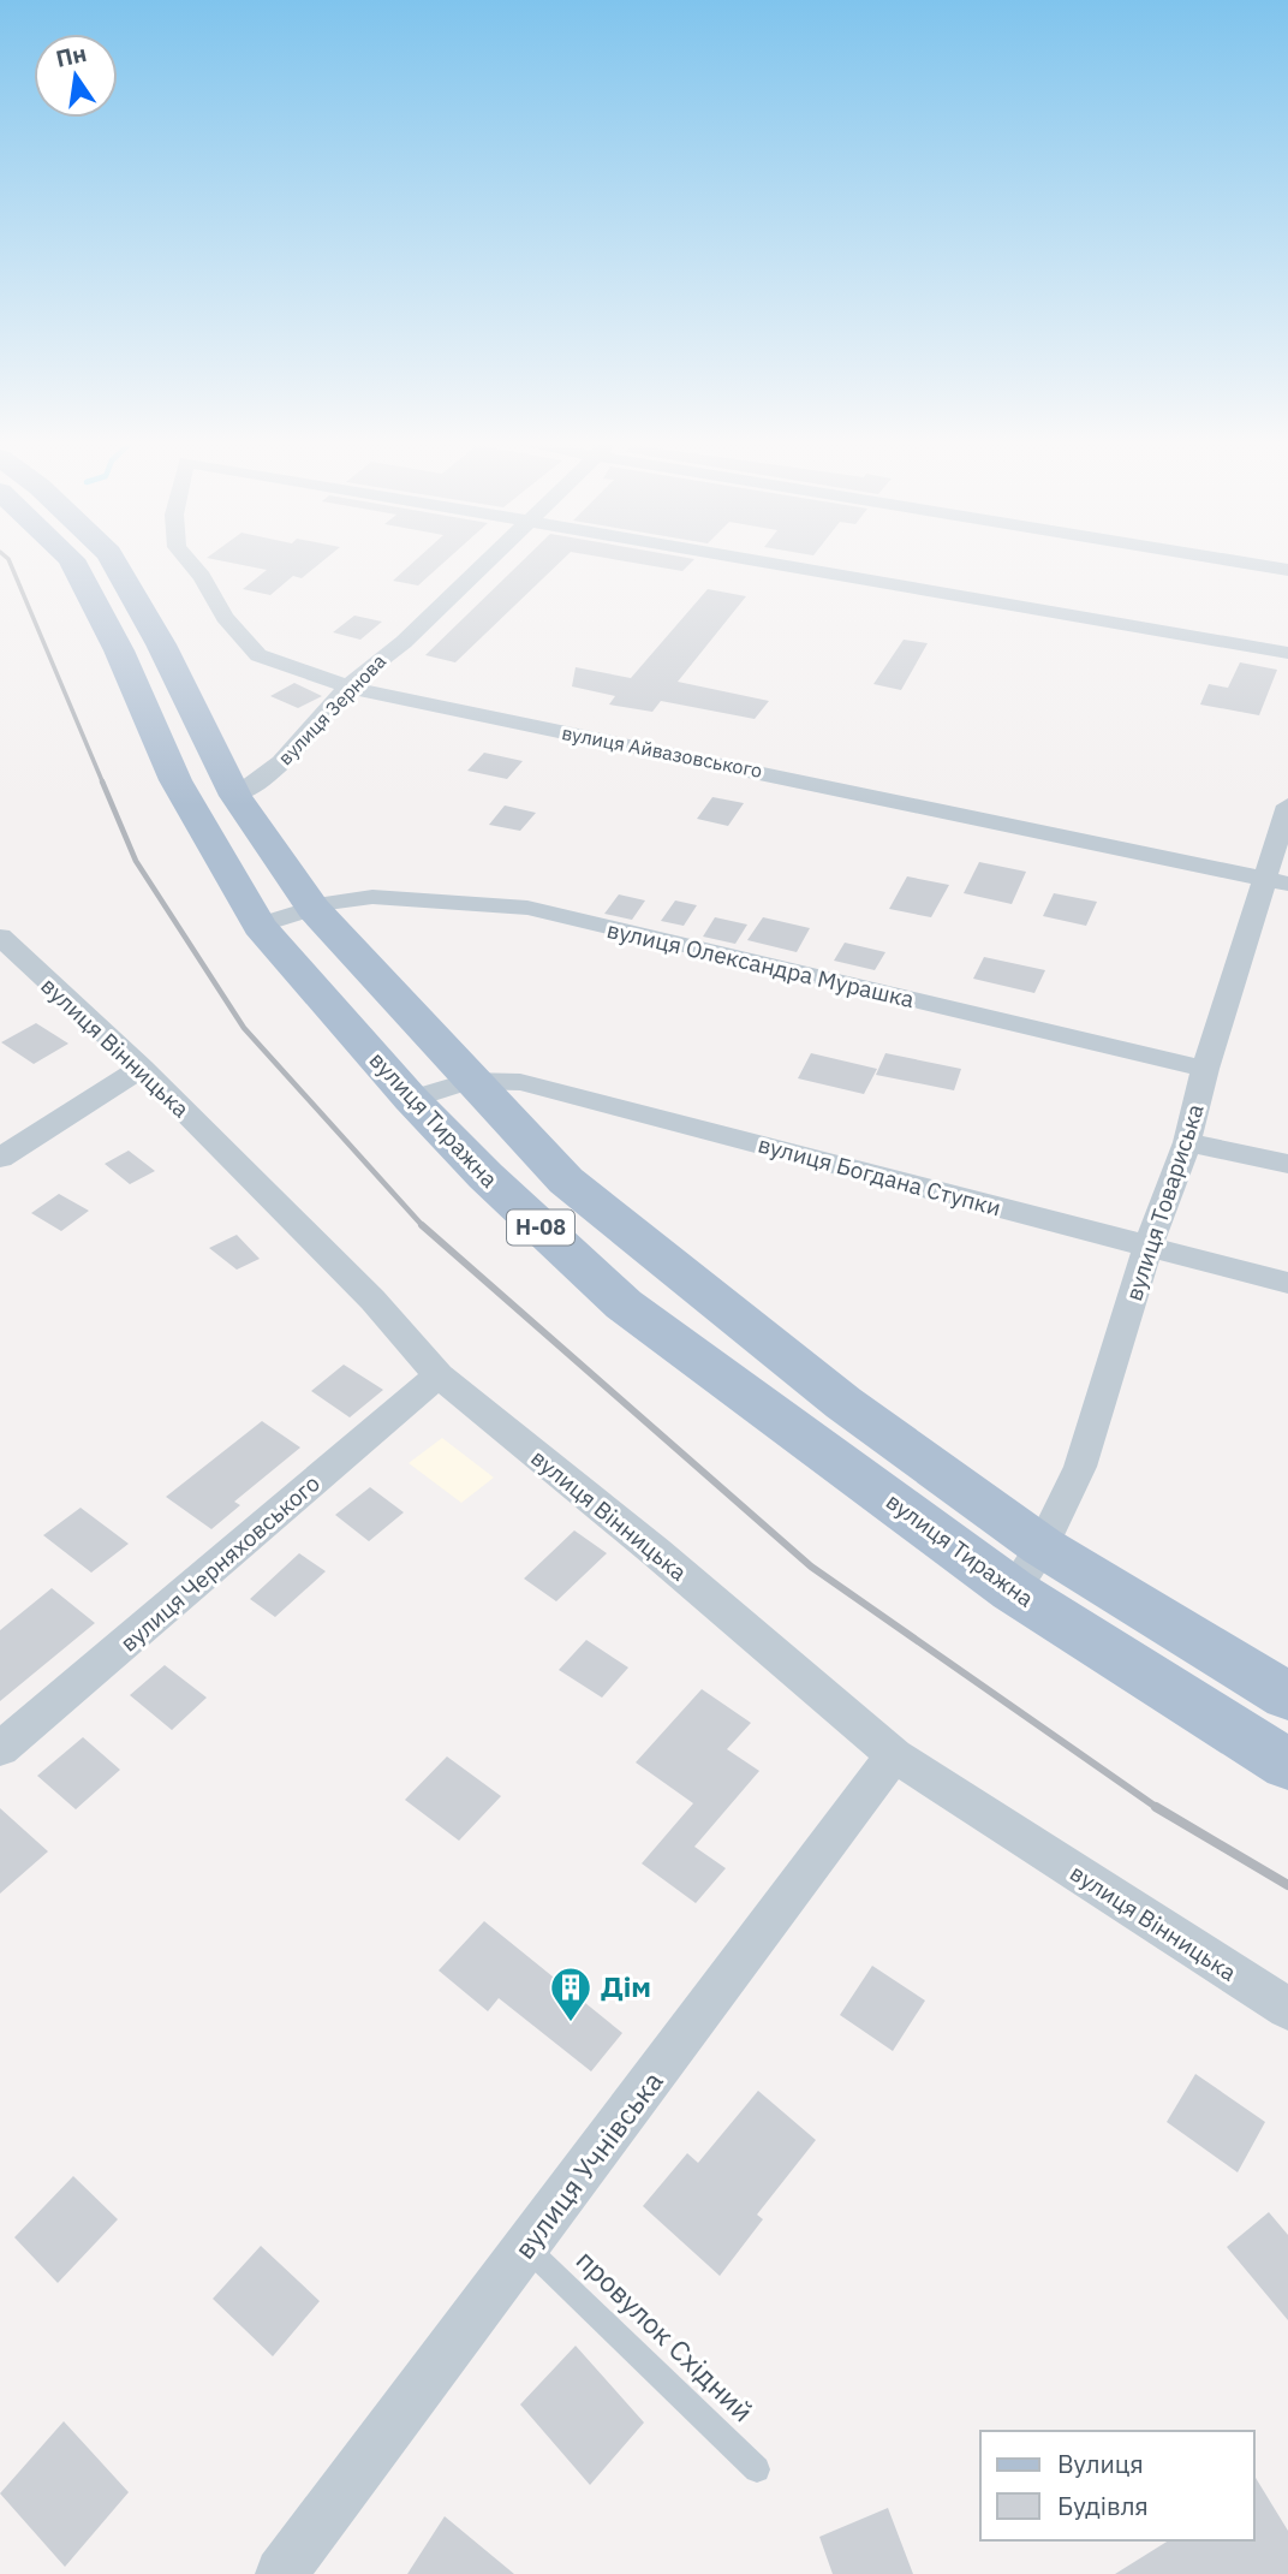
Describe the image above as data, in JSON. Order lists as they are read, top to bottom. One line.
{"streets":{"main road":["вулиця Тиражна","Н-08"],"street":["вулиця Зернова","вулиця Айвазовського","вулиця Олександра Мурашка","вулиця Вінницька","вулиця Богдана Ступки","вулиця Товариська","вулиця Черняховського","вулиця Учнівська"],"lane":["провулок Східний"]},"crossings":[["вулиця Зернова","вулиця Айвазовського"],["вулиця Зернова","Н-08"],["вулиця Айвазовського","вулиця Товариська"],["вулиця Олександра Мурашка","вулиця Товариська"],["вулиця Олександра Мурашка","Н-08"],["вулиця Вінницька","вулиця Черняховського"],["вулиця Вінницька","вулиця Учнівська"],["вулиця Тиражна","вулиця Богдана Ступки"],["вулиця Тиражна","вулиця Товариська"],["вулиця Богдана Ступки","вулиця Товариська"],["вулиця Богдана Ступки","Н-08"],["вулиця Товариська","Н-08"],["вулиця Учнівська","провулок Східний"]],"places":{"building":["Дім"]},"legend":["Вулиця","Будівля"],"north":"top"}
